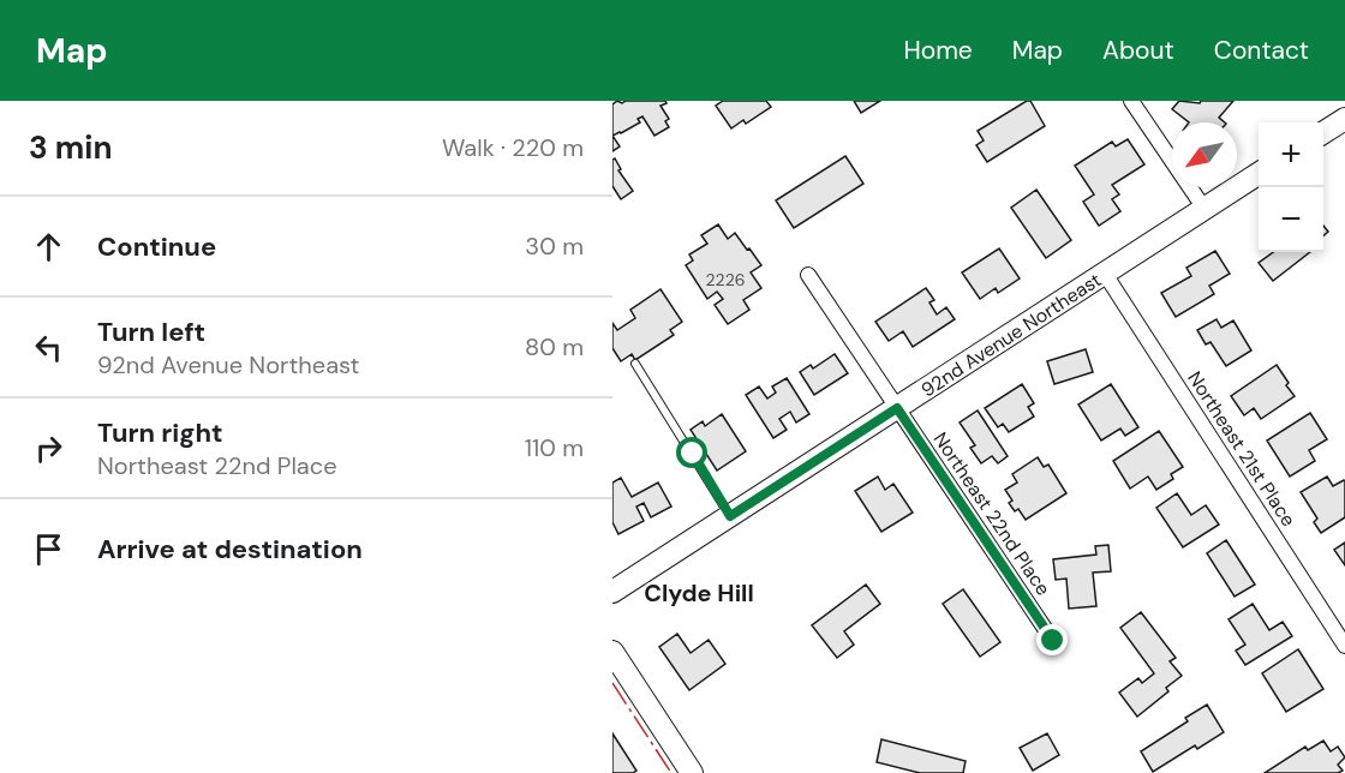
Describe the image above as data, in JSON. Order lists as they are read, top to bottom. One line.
{"streets":{"main road":["92nd Avenue Northeast"],"street":["Northeast 21st Place","Northeast 22nd Place"]},"crossings":[["92nd Avenue Northeast","Northeast 21st Place"],["92nd Avenue Northeast","Northeast 22nd Place"]],"districts":["Clyde Hill"],"house_numbers":["2226"],"north":"bottom left","page":{"header":"Map","nav":["Home","Map","About","Contact"],"heading":["3 min","Walk · 220 m"],"map_buttons":["+","−"],"list":[["Continue","30 m"],["Turn left","92nd Avenue Northeast","80 m"],["Turn right","Northeast 22nd Place","110 m"],"Arrive at destination"]}}
